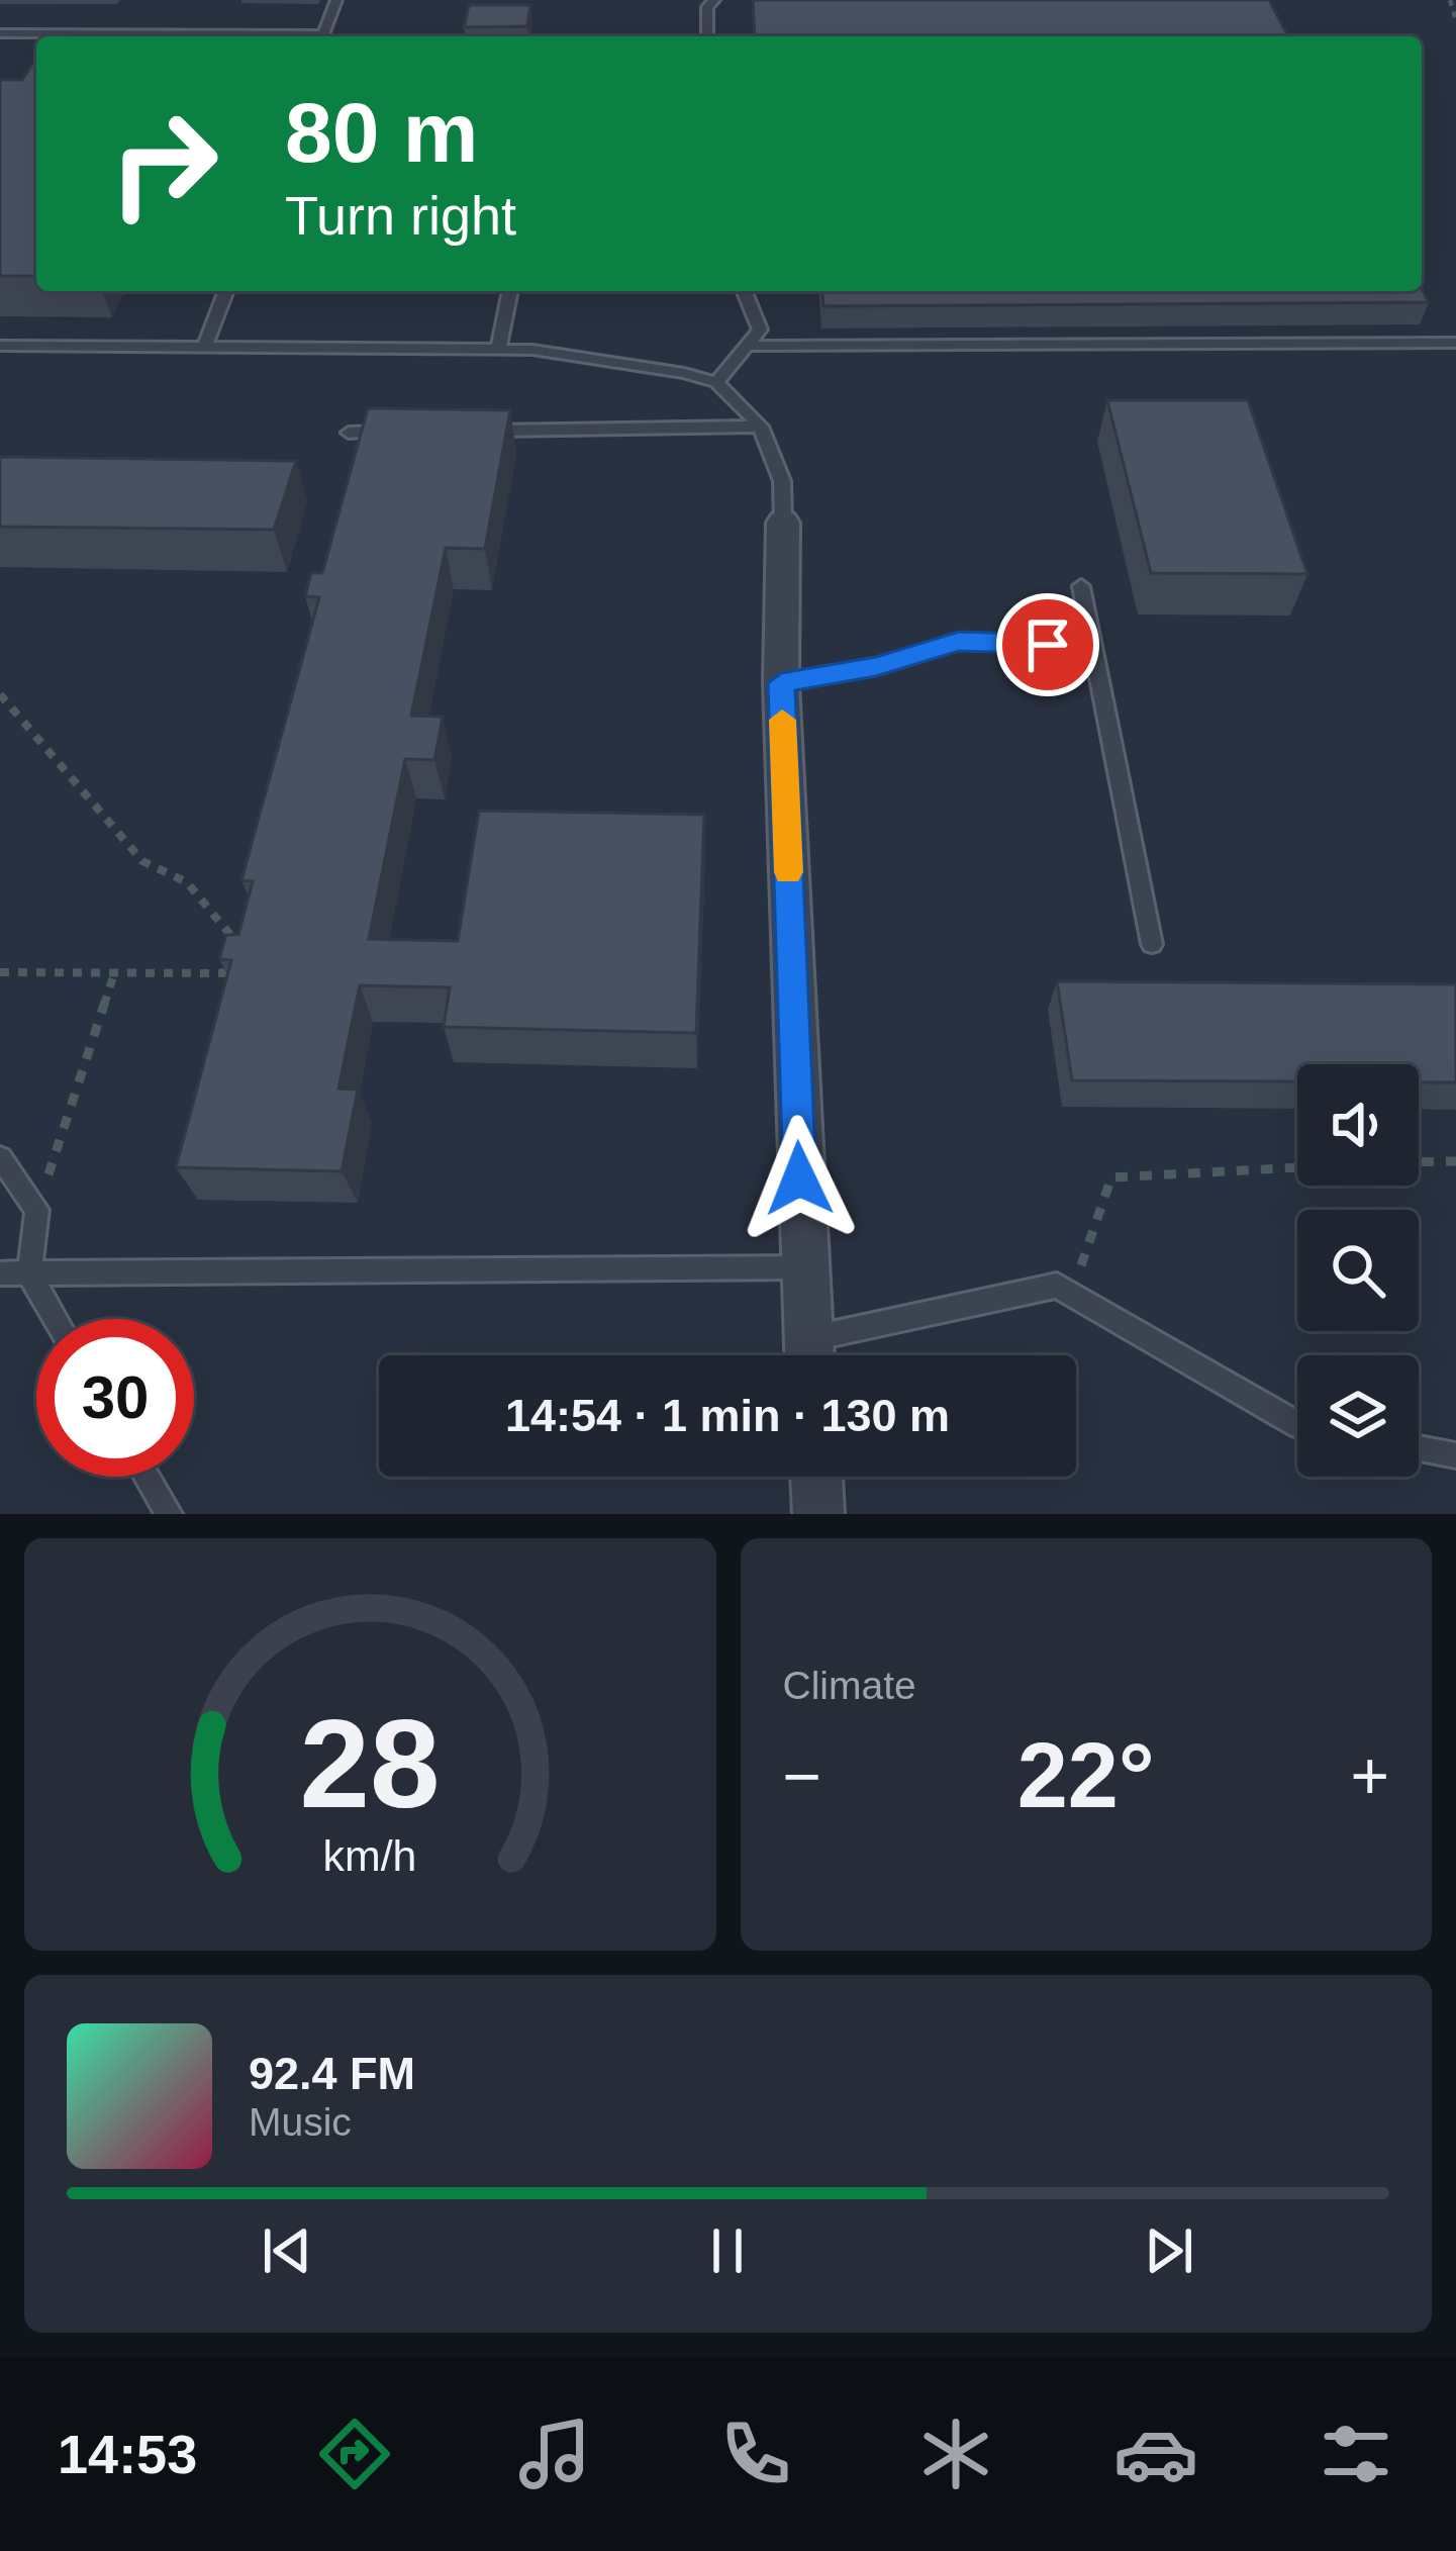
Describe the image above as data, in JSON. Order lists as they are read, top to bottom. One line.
{"page":{"turn":["80 m","Turn right"],"limit":"30","trip":"14:54 · 1 min · 130 m","tile":"Climate","heat":["−","22°","+"],"song":["92.4 FM","Music"],"tabs":"14:53","gauge":["28","km/h"]}}
